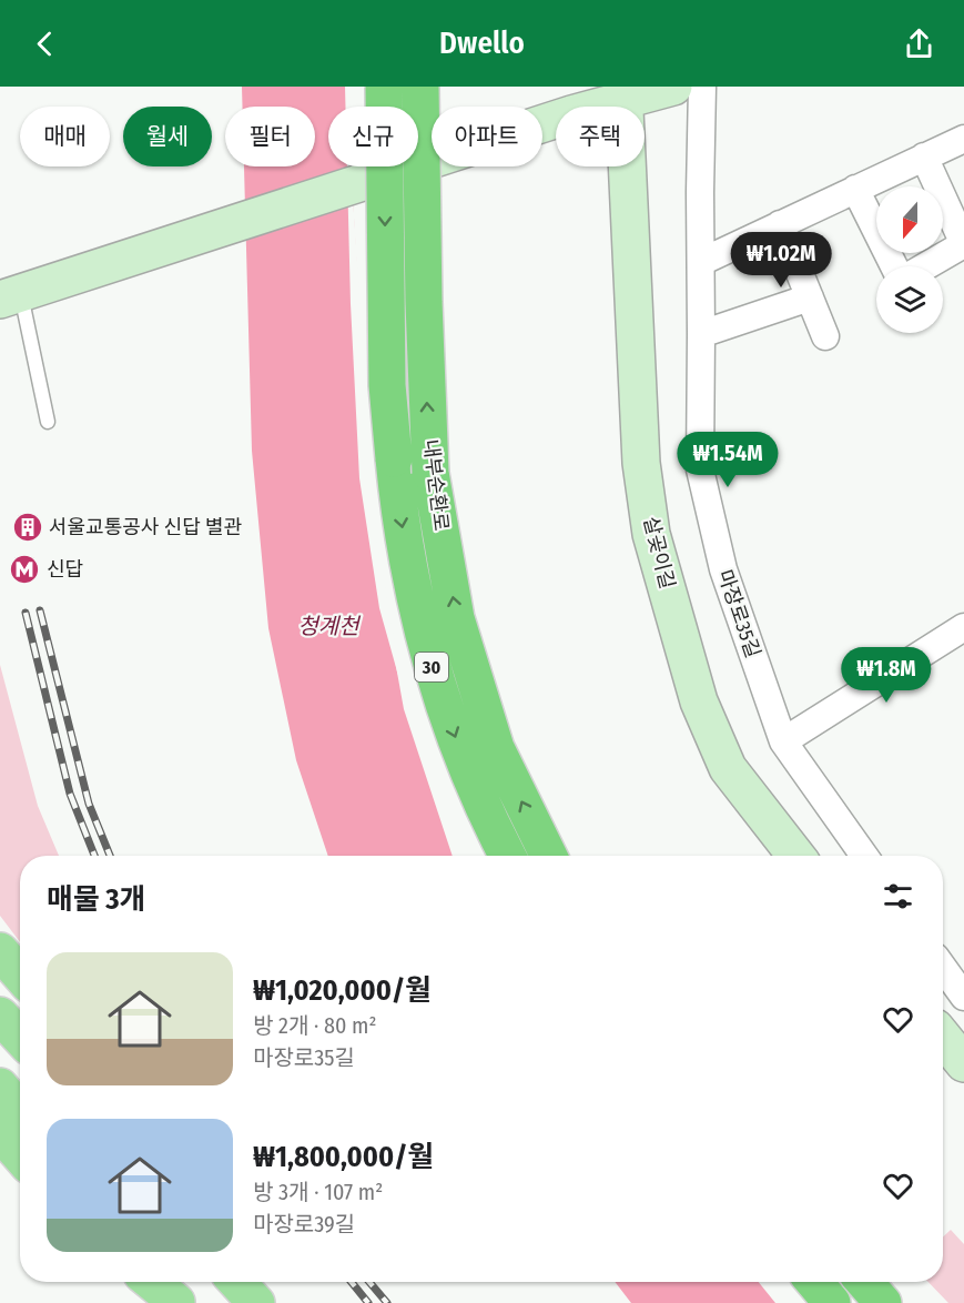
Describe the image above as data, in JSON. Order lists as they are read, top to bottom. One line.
{"streets":{"highway":["내부순환로","30"],"main road":["살곶이길"],"street":["마장로35길"]},"water":["청계천"],"places":{"building":["서울교통공사 신답 별관"],"metro station":["신답"]},"north":"bottom","page":{"header":"Dwello","chip":["매매","월세","필터","신규","아파트","주택"],"price":["₩1.02M","₩1.54M","₩1.8M"],"heading":"매물 3개","list":[{"name":"₩1,020,000/월","note":"방 2개 · 80 m² · 마장로35길"},{"name":"₩1,800,000/월","note":"방 3개 · 107 m² · 마장로39길"}]}}
